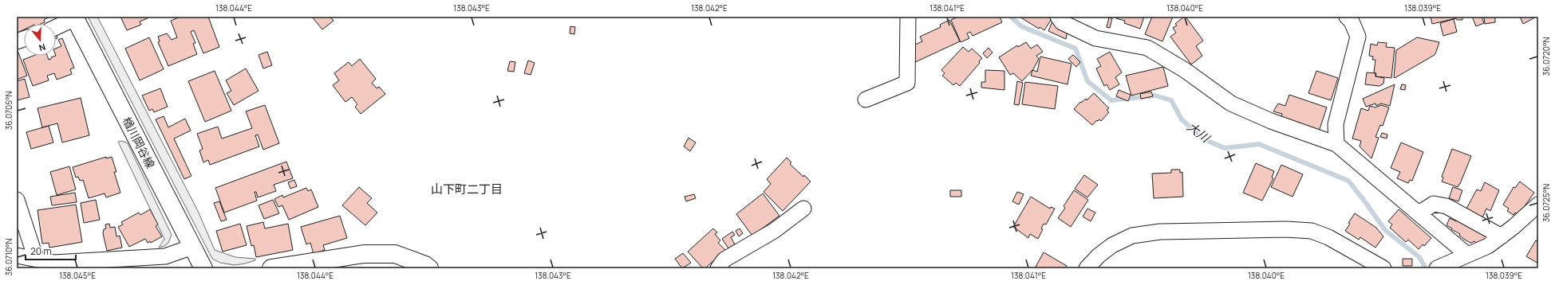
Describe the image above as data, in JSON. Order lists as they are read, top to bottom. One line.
{"streets":{"main road":["楢川岡谷線"]},"districts":["山下町二丁目"],"water":["大川"],"scale_bar":"20 m","north":"bottom","coordinates":["138.044°E","138.043°E","138.042°E","138.041°E","138.040°E","138.039°E","36.0720°N","36.0705°N","36.0725°N","36.0710°N","138.045°E"]}
